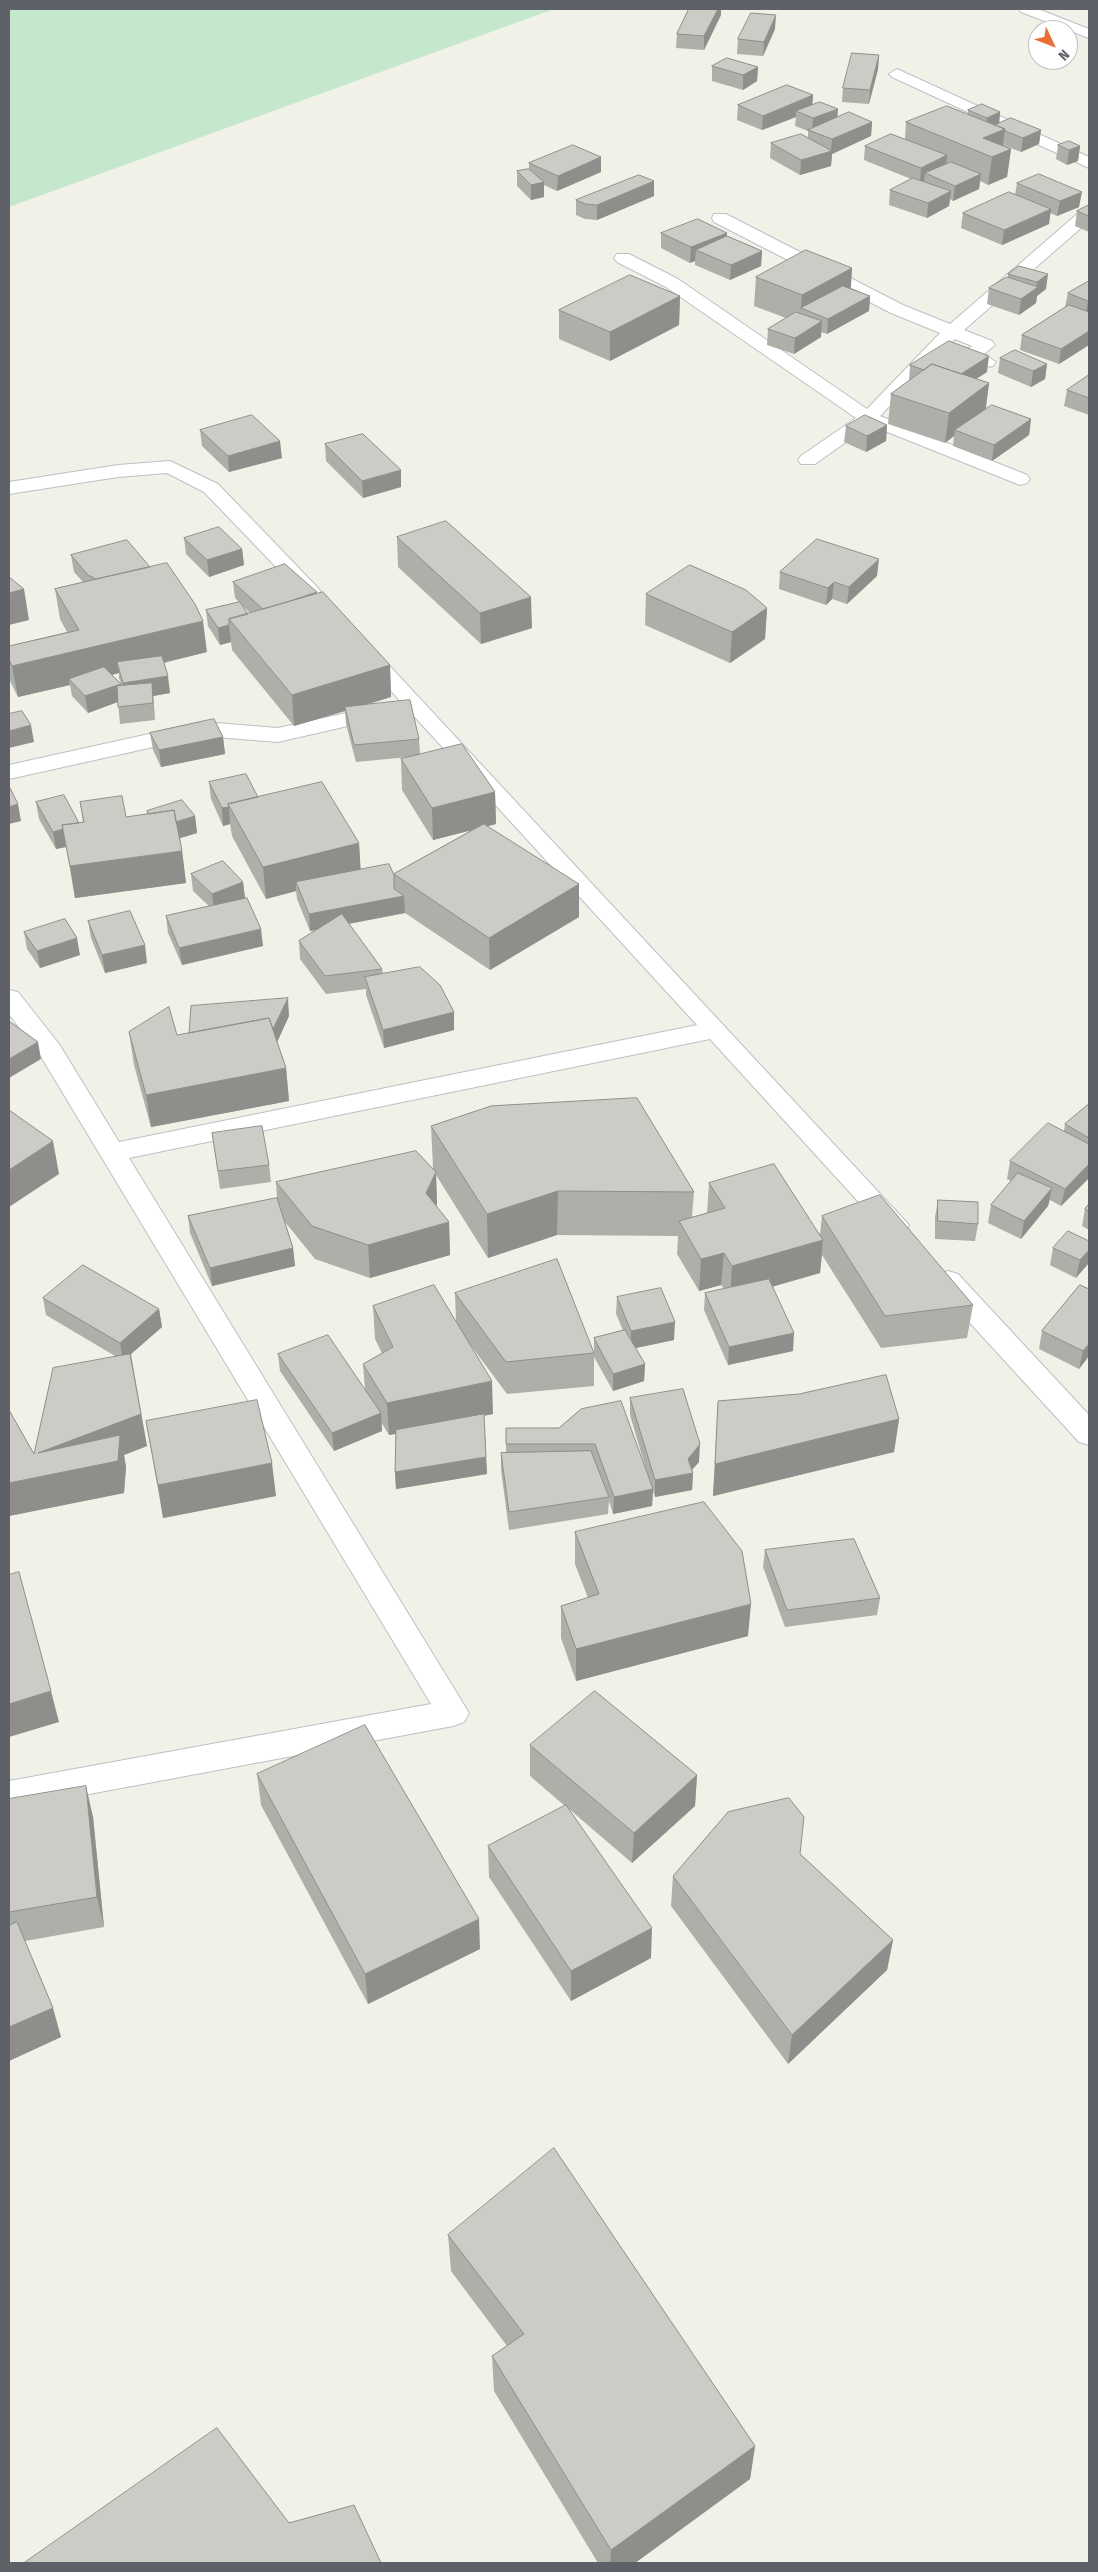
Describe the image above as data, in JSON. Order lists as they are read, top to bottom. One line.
{"north":"bottom right"}
